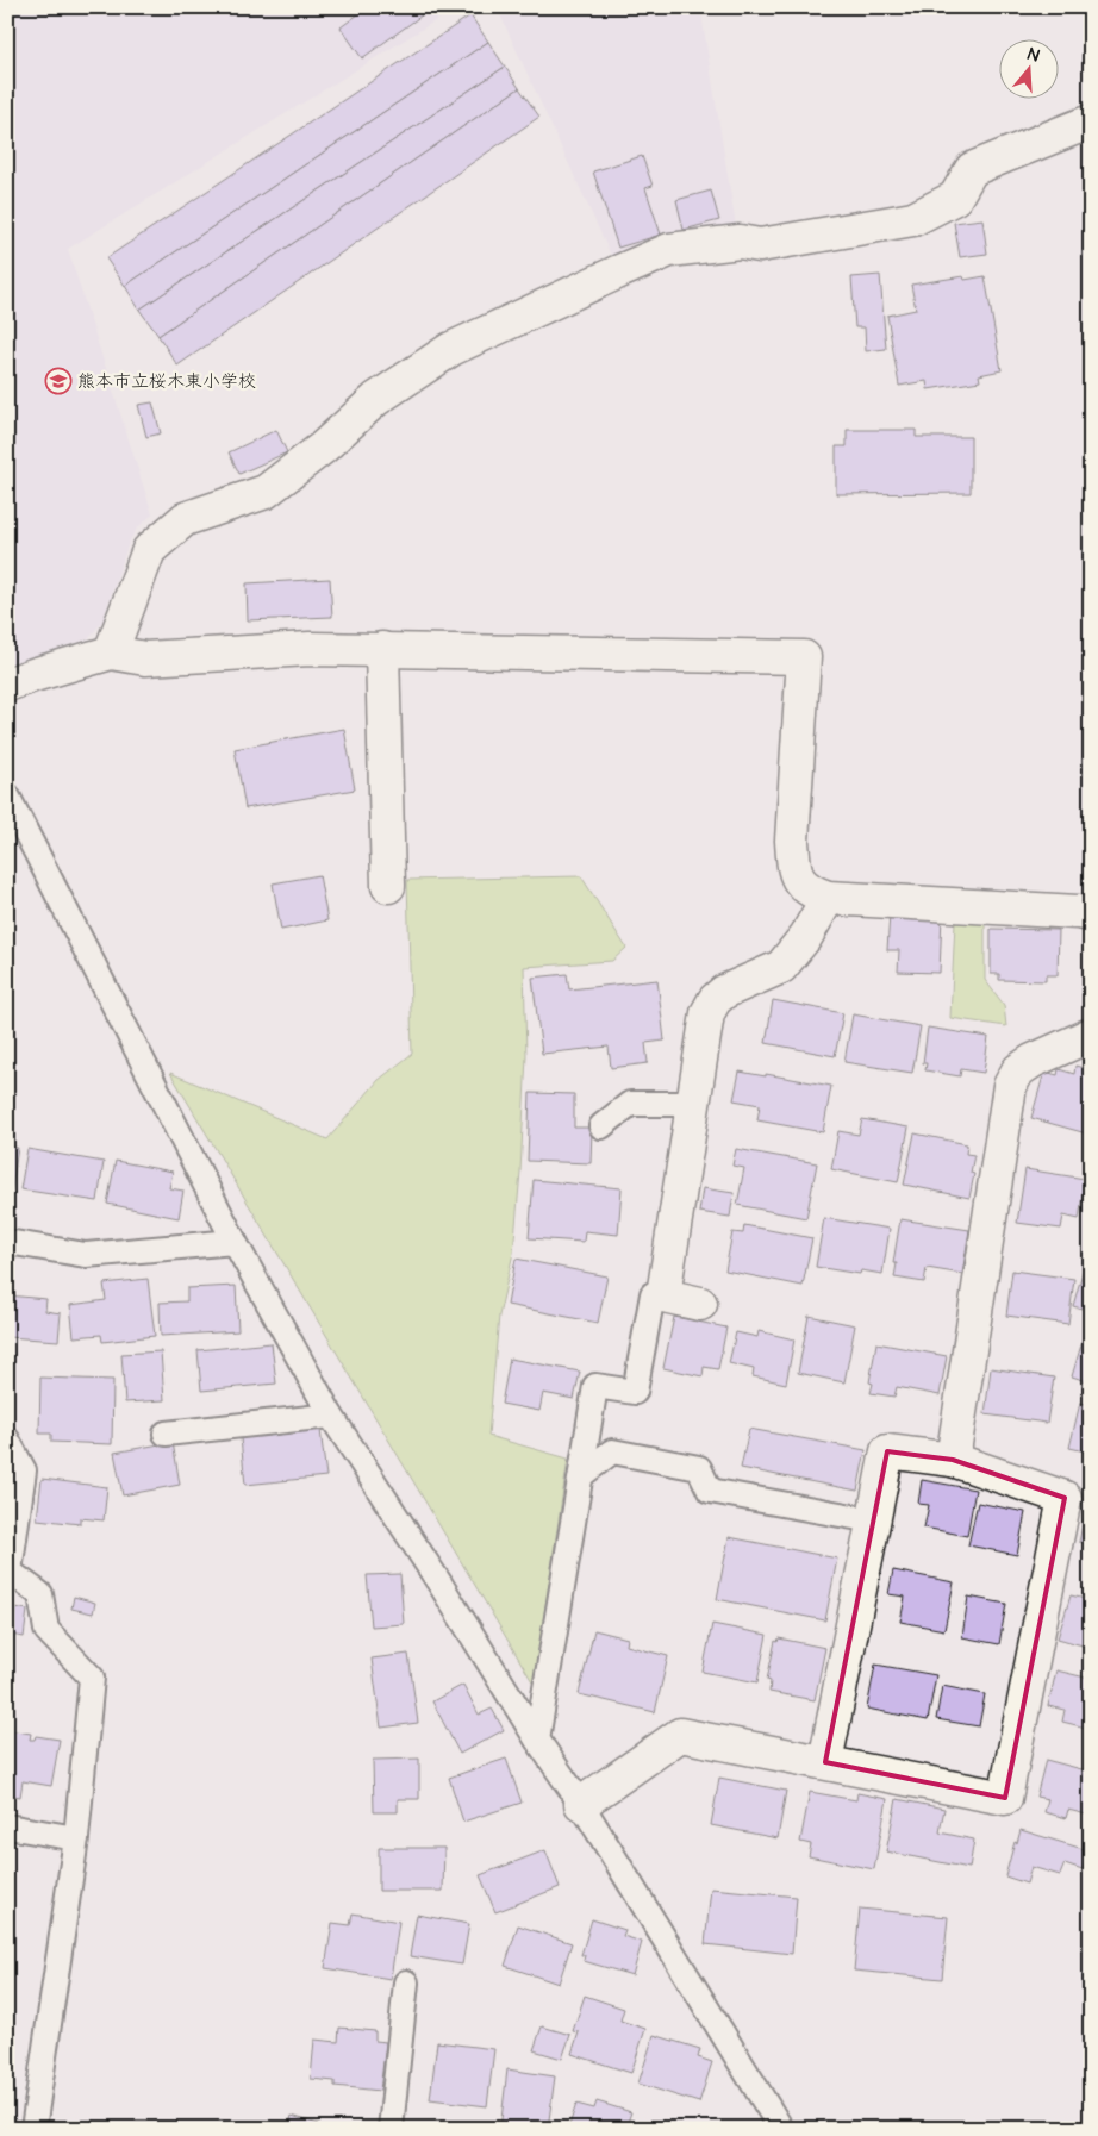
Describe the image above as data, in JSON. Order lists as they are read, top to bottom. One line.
{"places":{"school or university":["熊本市立桜木東小学校"]},"north":"top"}
